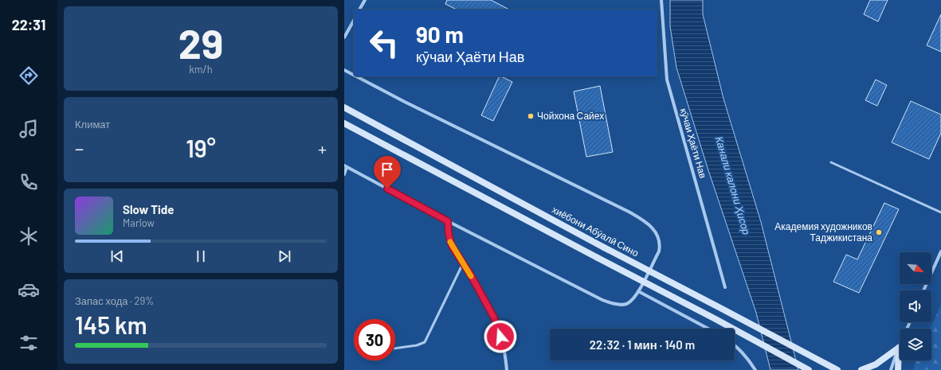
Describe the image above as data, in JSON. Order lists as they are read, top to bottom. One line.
{"streets":{"main road":["хиёбони Абӯалӣ Сино"],"street":["кӯчаи Ҳаёти Нав"]},"water":["Канали калони Ҳисор"],"places":["Чойхона Сайех","Академия художников Таджикистана"],"north":"bottom right","page":{"tabs":"22:31","tile":[["29","km/h"],"Климат",["Запас хода · 29%","145 km"]],"turn":["90 m","кӯчаи Ҳаёти Нав"],"heat":["−","19°","+"],"song":["Slow Tide","Marlow"],"limit":"30","trip":"22:32 · 1 мин · 140 m"}}
